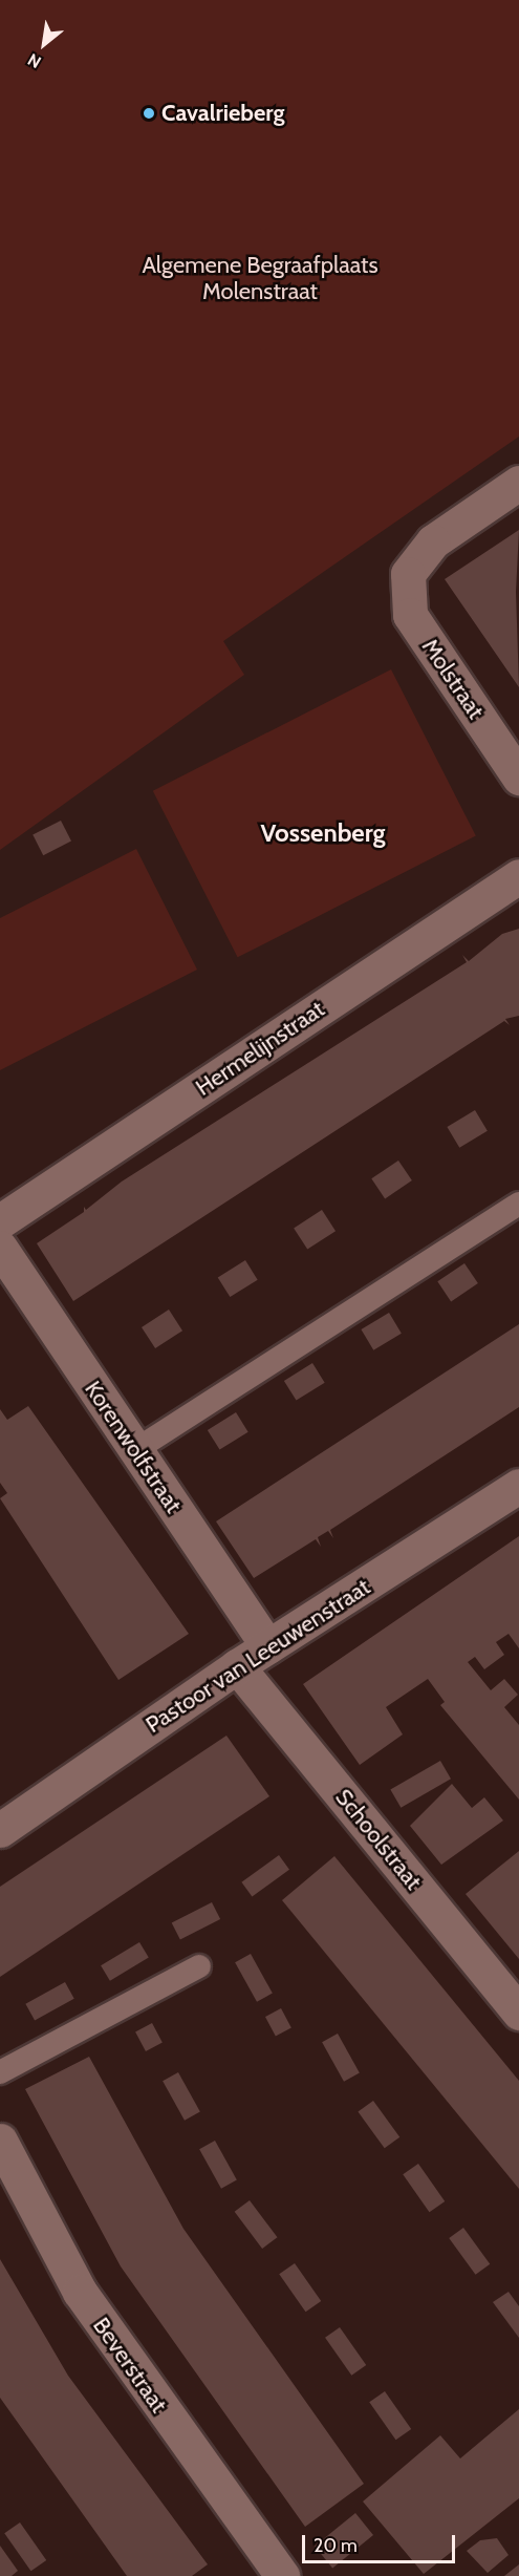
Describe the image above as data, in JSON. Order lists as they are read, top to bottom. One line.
{"streets":{"street":["Molstraat","Hermelijnstraat","Korenwolfstraat","Pastoor van Leeuwenstraat","Schoolstraat","Beverstraat"]},"crossings":[["Korenwolfstraat","Pastoor van Leeuwenstraat"],["Pastoor van Leeuwenstraat","Schoolstraat"]],"districts":["Vossenberg"],"parks":["Algemene Begraafplaats Molenstraat"],"places":["Cavalrieberg"],"scale_bar":"20 m","north":"bottom left"}
